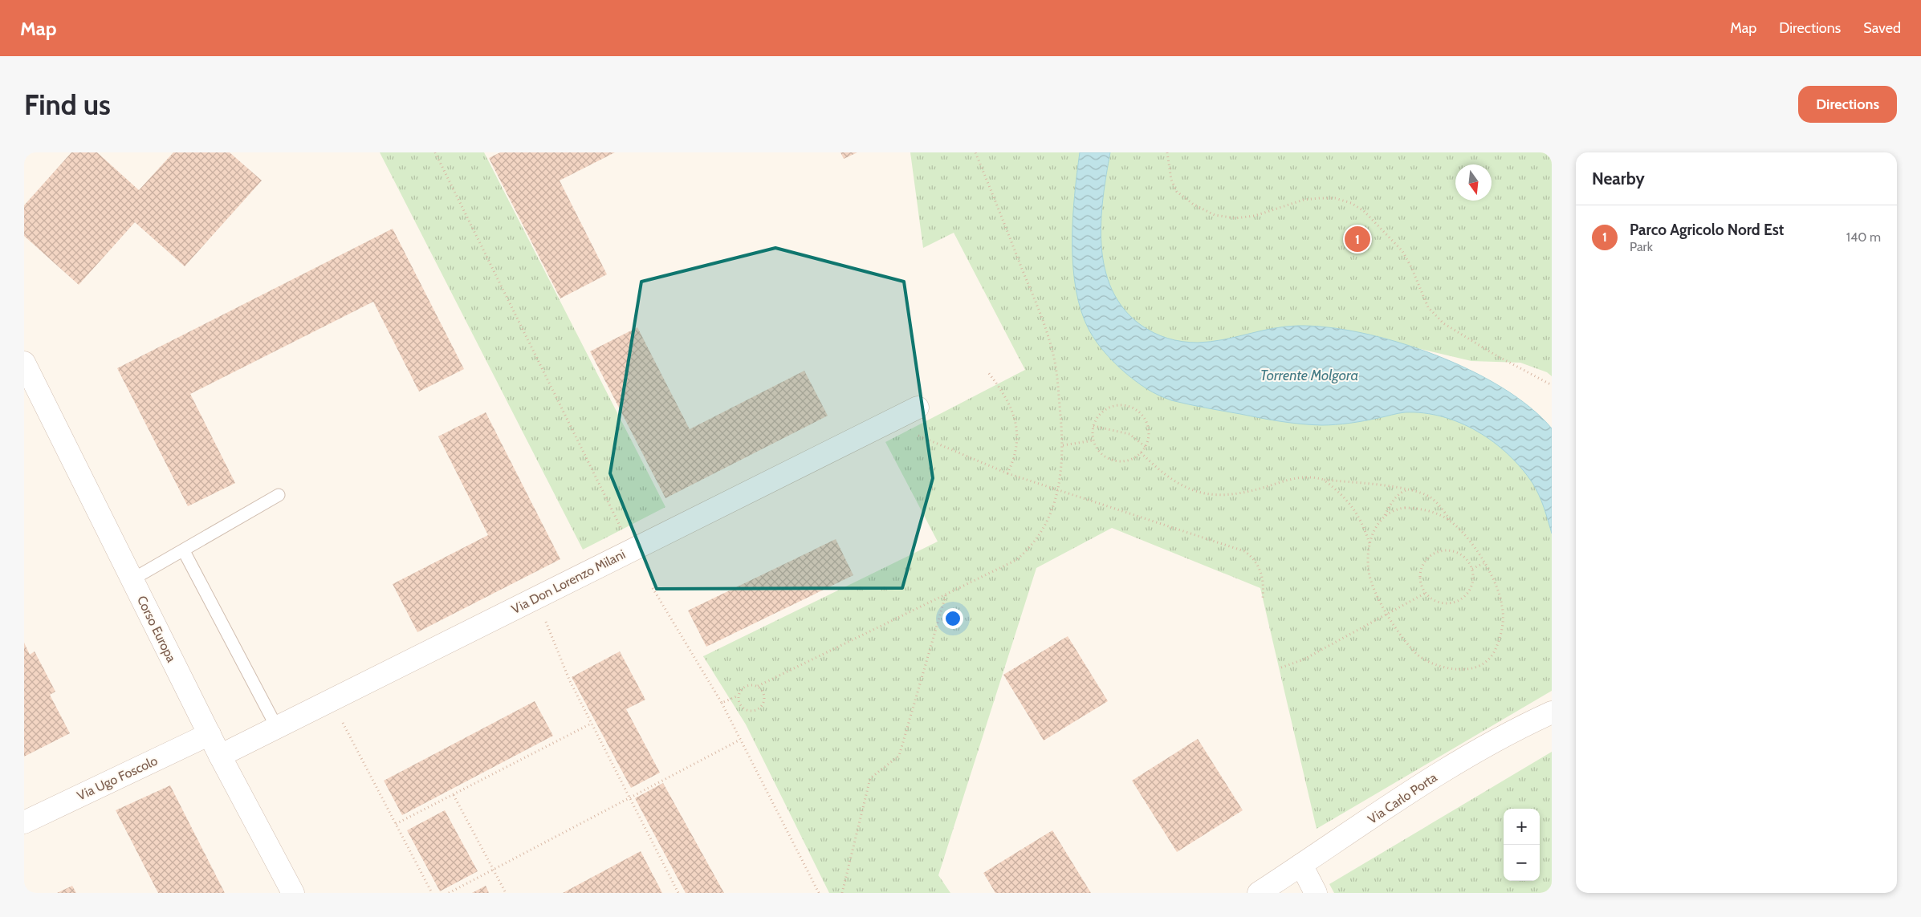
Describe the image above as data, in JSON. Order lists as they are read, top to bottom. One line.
{"streets":{"street":["Via Don Lorenzo Milani","Corso Europa","Via Ugo Foscolo","Via Carlo Porta"]},"crossings":[["Via Don Lorenzo Milani","Corso Europa"],["Corso Europa","Via Ugo Foscolo"]],"water":["Torrente Molgora"],"north":"bottom","page":{"header":"Map","nav":["Map","Directions","Saved"],"buttons":"Directions","title":"Find us","heading":"Nearby","list":[{"mark":"1","name":"Parco Agricolo Nord Est","note":"Park","value":"140 m"}],"pins":"1","map_buttons":["+","−"]}}
